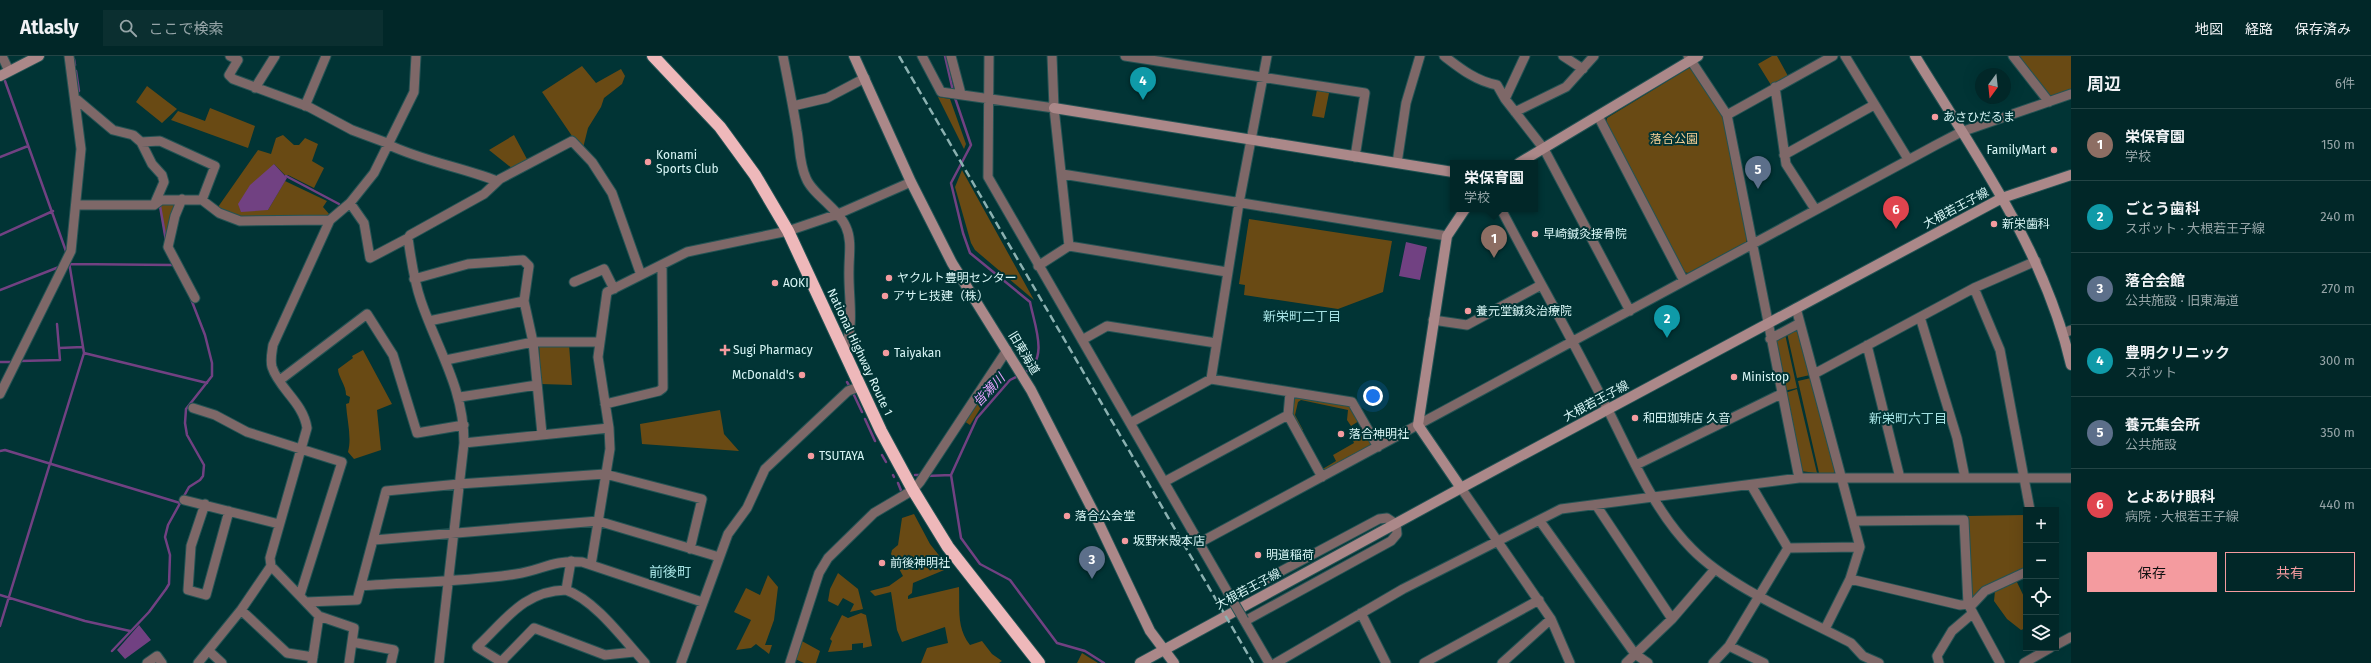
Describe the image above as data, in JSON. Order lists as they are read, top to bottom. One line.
{"streets":{"highway":["National Highway Route 1"],"street":["大根若王子線","旧東海道"]},"crossings":[["大根若王子線","旧東海道"]],"districts":["新栄町二丁目","新栄町六丁目","前後町"],"water":["皆瀬川"],"parks":["落合公園"],"places":{"other":["あさひだるま","FamilyMart","Konami Sports Club","新栄歯科","早崎鍼灸接骨院","ヤクルト豊明センター","AOKI","アサヒ技建（株）","養元堂鍼灸治療院","Taiyakan","McDonald's","Ministop","和田珈琲店 久音","落合神明社","TSUTAYA","落合公会堂","坂野米殻本店","明道稲荷","前後神明社"],"health":["Sugi Pharmacy"]},"north":"bottom","page":{"header":"Atlasly","search":"ここで検索","nav":["地図","経路","保存済み"],"heading":["周辺","6件"],"pins":["4","5","6","1","2","3"],"list":[{"mark":"1","name":"栄保育園","note":"学校","value":"150 m"},{"mark":"2","name":"ごとう歯科","note":"スポット · 大根若王子線","value":"240 m"},{"mark":"3","name":"落合会館","note":"公共施設 · 旧東海道","value":"270 m"},{"mark":"4","name":"豊明クリニック","note":"スポット","value":"300 m"},{"mark":"5","name":"養元集会所","note":"公共施設","value":"350 m"},{"mark":"6","name":"とよあけ眼科","note":"病院 · 大根若王子線","value":"440 m"}],"popup":["栄保育園","学校"],"map_buttons":["+","−"],"buttons":["保存","共有"]}}
